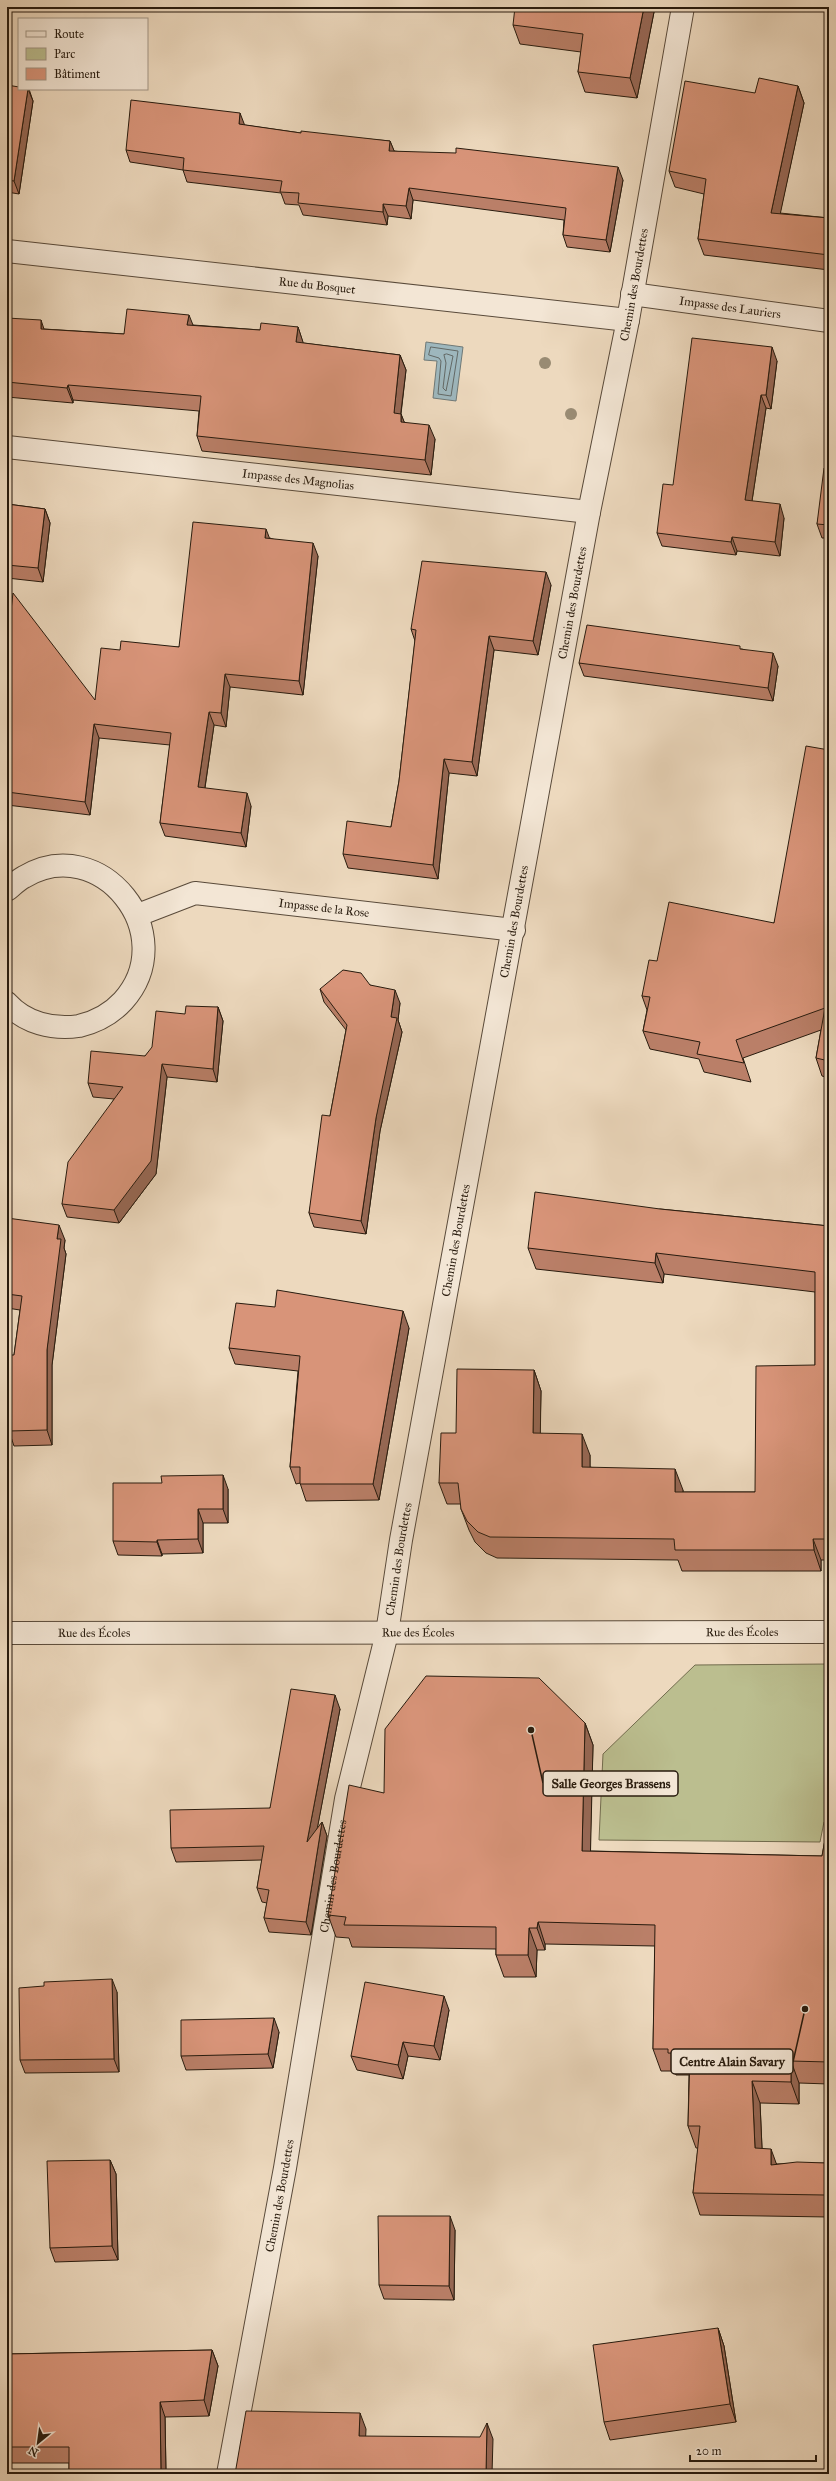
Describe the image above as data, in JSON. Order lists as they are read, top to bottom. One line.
{"streets":{"street":["Chemin des Bourdettes","Rue du Bosquet","Impasse des Lauriers","Impasse des Magnolias","Impasse de la Rose","Rue des Écoles"]},"crossings":[["Chemin des Bourdettes","Rue du Bosquet"],["Chemin des Bourdettes","Impasse des Lauriers"],["Chemin des Bourdettes","Impasse des Magnolias"],["Chemin des Bourdettes","Impasse de la Rose"],["Chemin des Bourdettes","Rue des Écoles"]],"places":["Salle Georges Brassens","Centre Alain Savary"],"legend":["Route","Parc","Bâtiment"],"scale_bar":"20 m","north":"bottom left"}
